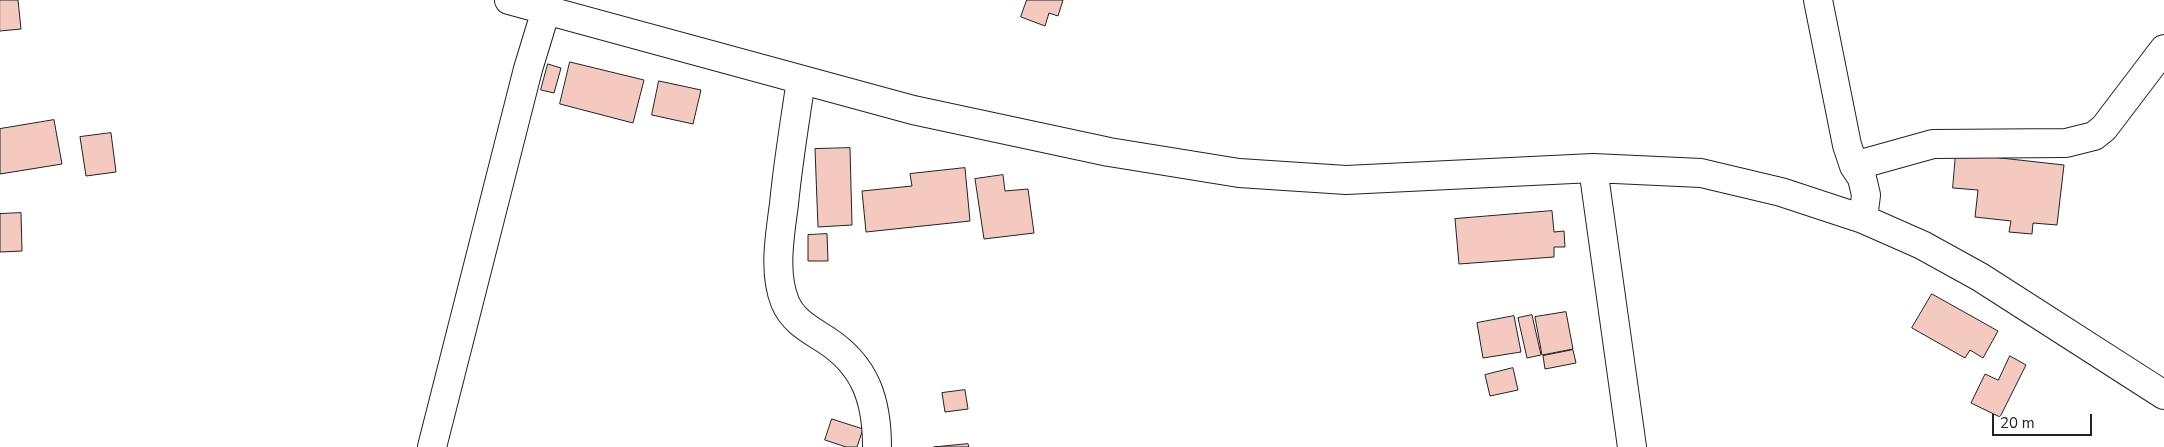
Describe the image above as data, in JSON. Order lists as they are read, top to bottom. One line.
{"scale_bar":"20 m"}
